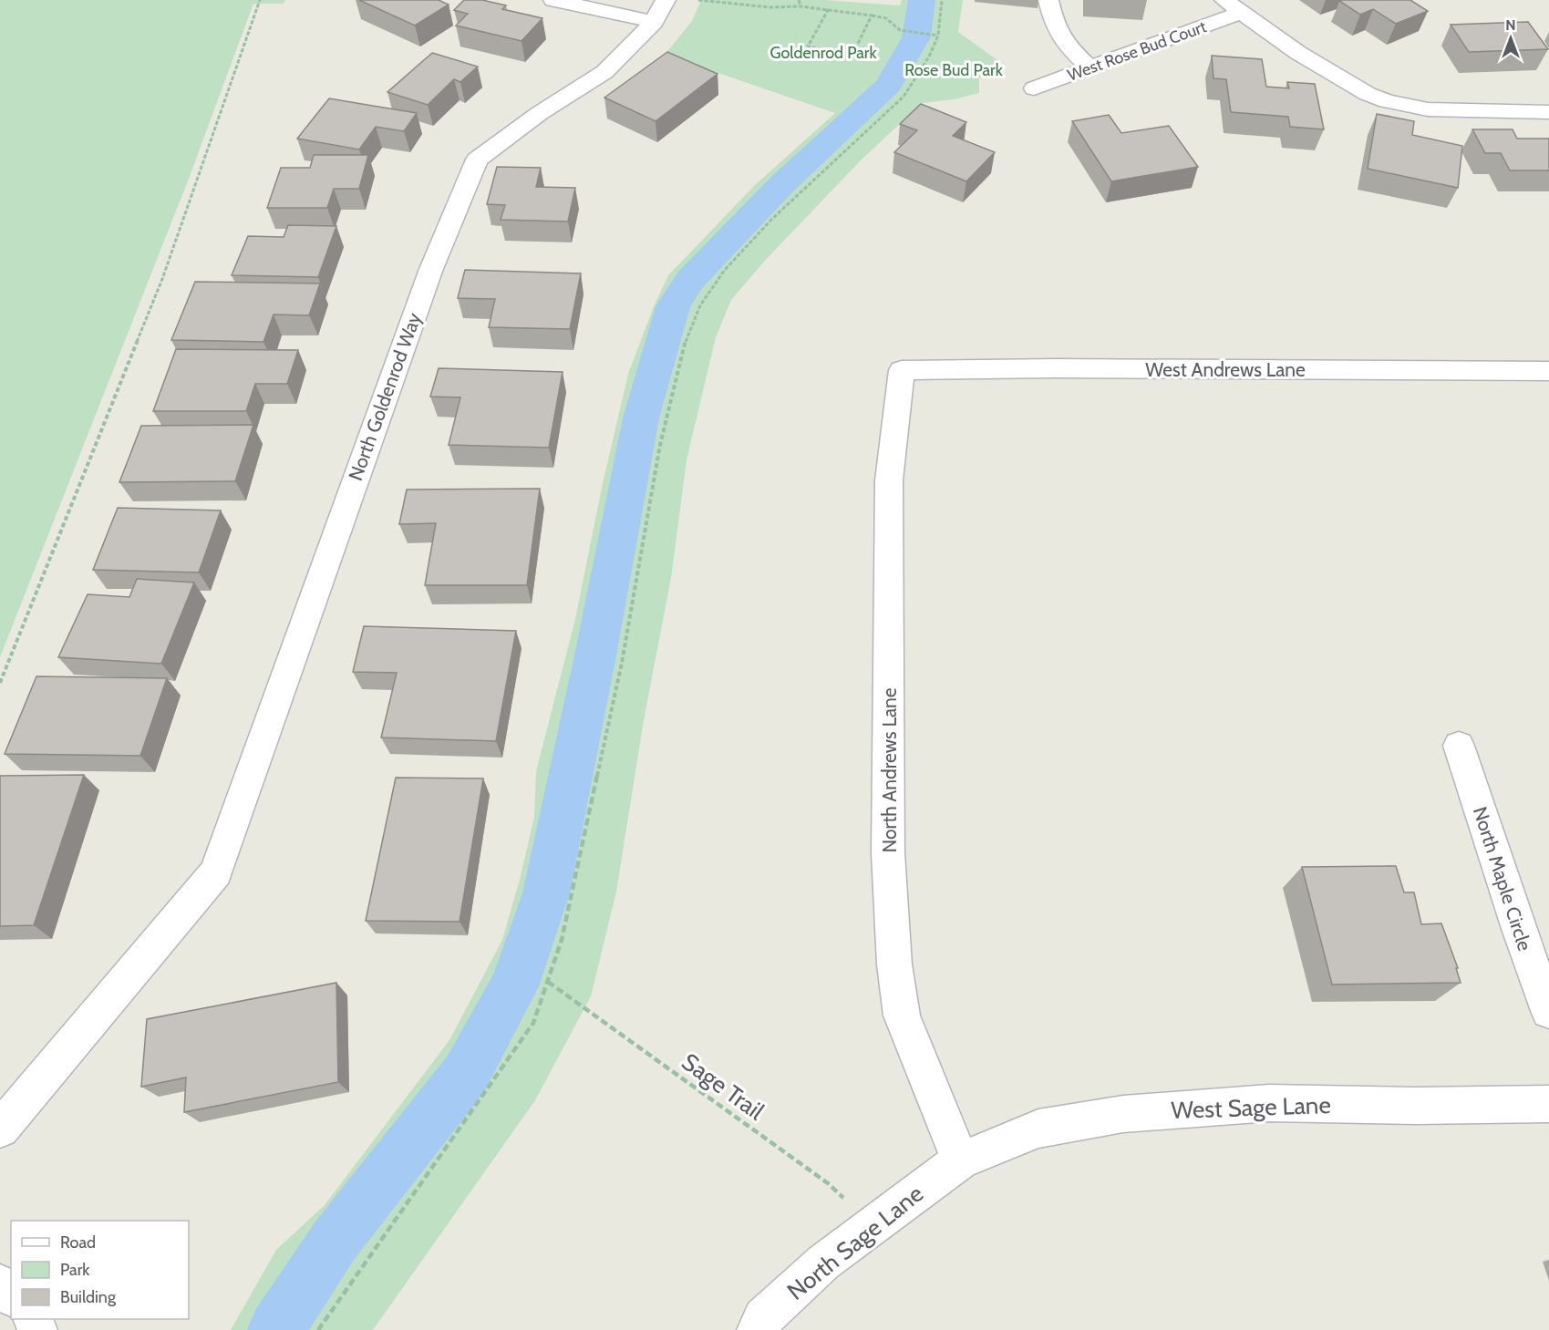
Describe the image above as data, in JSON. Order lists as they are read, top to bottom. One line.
{"streets":{"street":["West Rose Bud Court","West Andrews Lane","North Goldenrod Way","North Andrews Lane","North Maple Circle","West Sage Lane","North Sage Lane"],"path":["Sage Trail"]},"crossings":[["West Andrews Lane","North Andrews Lane"],["North Andrews Lane","West Sage Lane"],["North Andrews Lane","North Sage Lane"],["Sage Trail","North Sage Lane"],["West Sage Lane","North Sage Lane"]],"parks":["Goldenrod Park","Rose Bud Park"],"legend":["Road","Park","Building"],"north":"top"}
